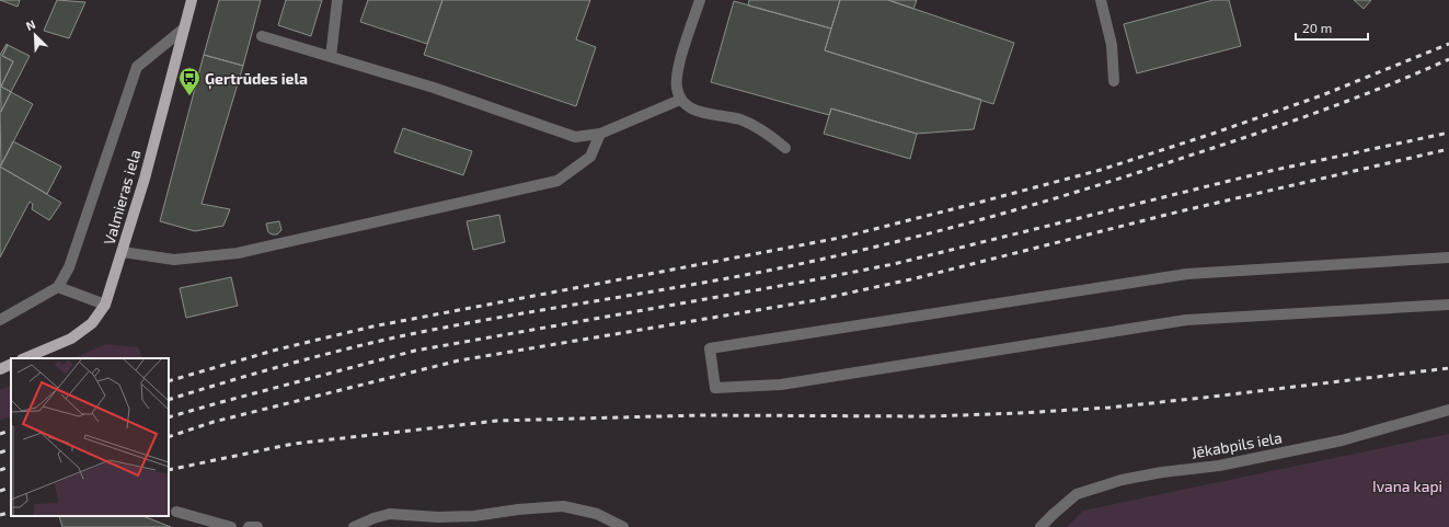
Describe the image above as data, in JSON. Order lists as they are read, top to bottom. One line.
{"streets":{"main road":["Valmieras iela"],"street":["Jēkabpils iela"]},"parks":["Ivana kapi"],"places":{"bus stop":["Ģertrūdes iela"]},"scale_bar":"20 m","north":"top left"}
